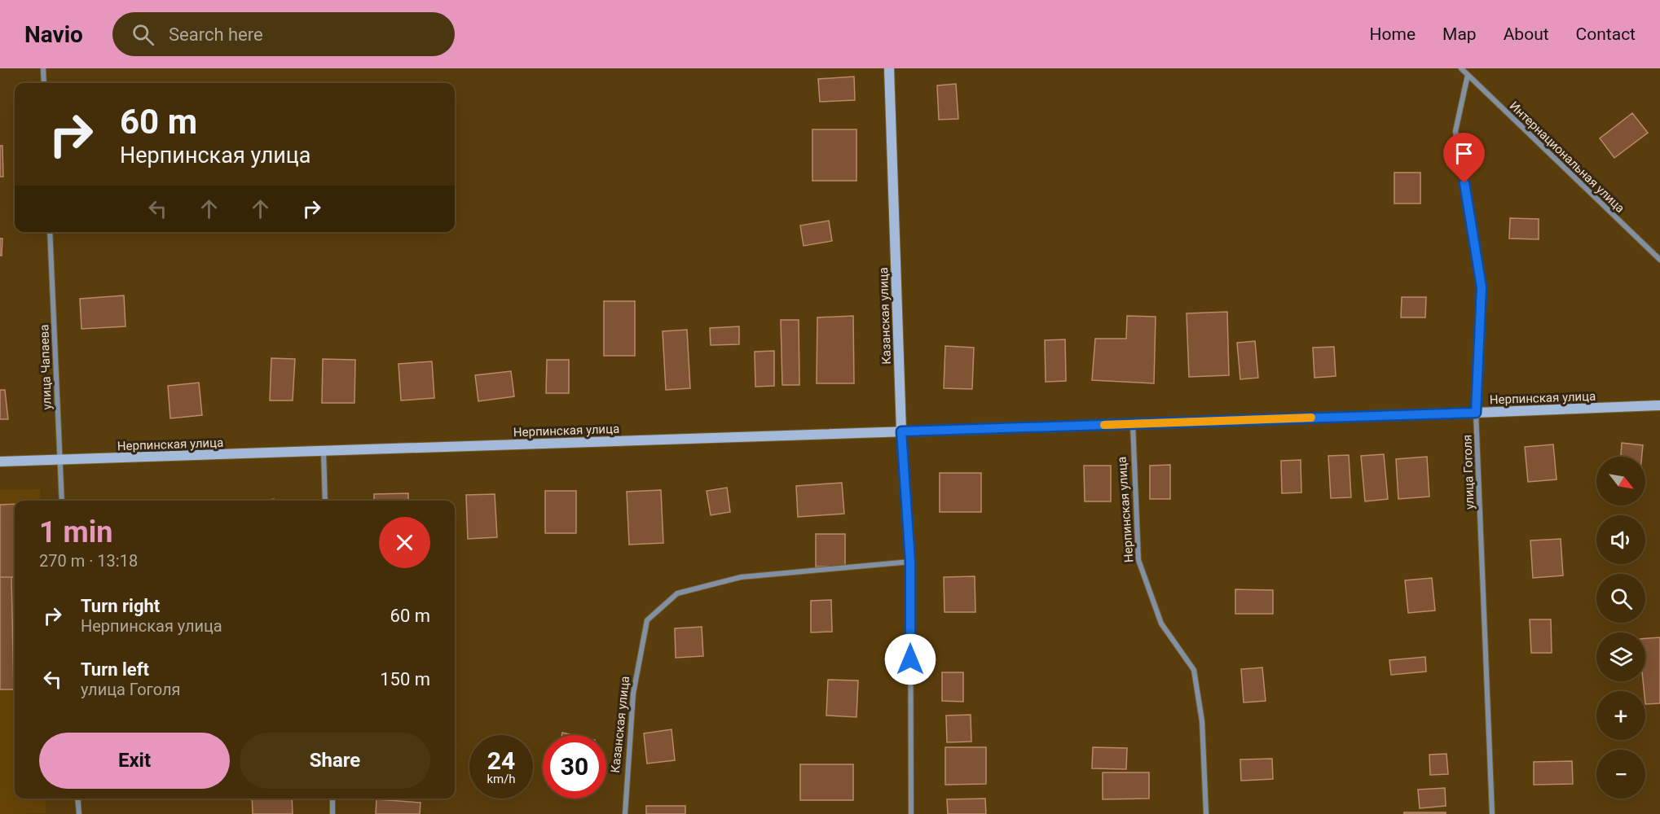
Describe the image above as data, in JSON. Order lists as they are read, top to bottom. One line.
{"streets":{"main road":["Казанская улица","Нерпинская улица"],"street":["Интернациональная улица","улица Чапаева","улица Гоголя"]},"crossings":[["Интернациональная улица","улица Гоголя"],["Казанская улица","Нерпинская улица"],["улица Чапаева","Нерпинская улица"],["Нерпинская улица","улица Гоголя"]],"north":"bottom right","page":{"header":"Navio","search":"Search here","nav":["Home","Map","About","Contact"],"turn":["60 m","Нерпинская улица"],"map_buttons":["+","−"],"heading":["1 min","270 m · 13:18"],"list":[{"name":"Turn right","note":"Нерпинская улица","value":"60 m"},{"name":"Turn left","note":"улица Гоголя","value":"150 m"}],"buttons":["Exit","Share"],"speed":"24 km/h","limit":"30"}}
